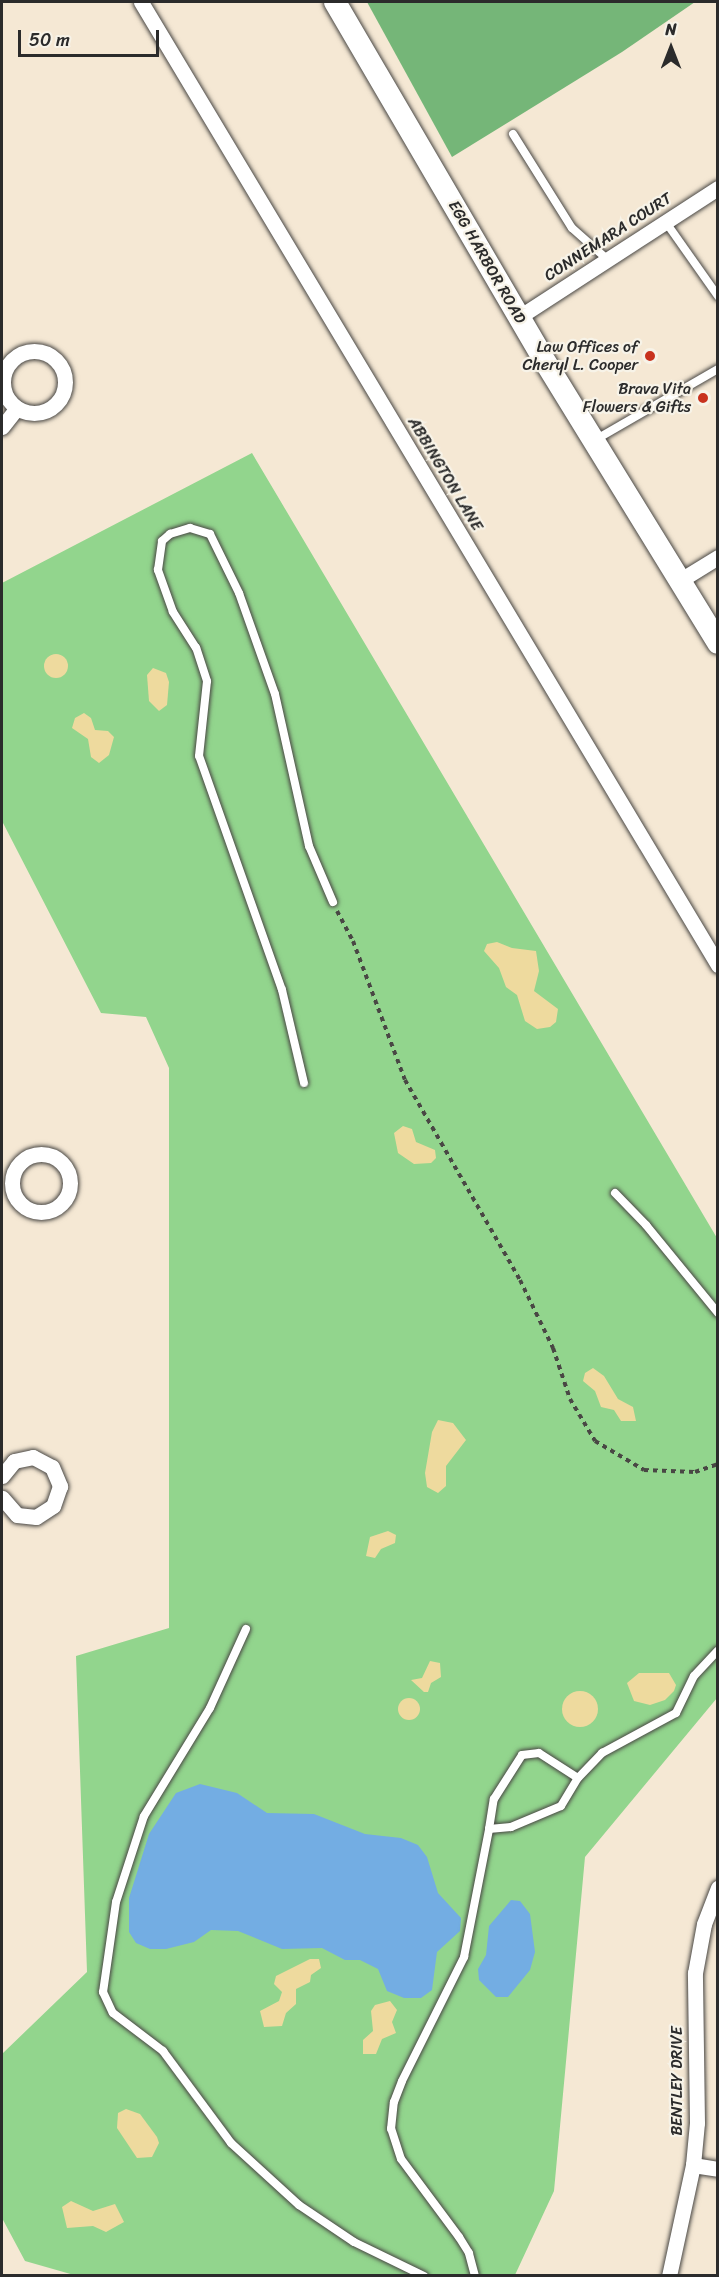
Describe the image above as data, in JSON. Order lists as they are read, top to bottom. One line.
{"streets":{"main road":["EGG HARBOR ROAD"],"street":["CONNEMARA COURT","ABBINGTON LANE","BENTLEY DRIVE"]},"crossings":[["CONNEMARA COURT","EGG HARBOR ROAD"]],"places":["Law Offices of Cheryl L. Cooper","Brava Vita Flowers & Gifts"],"scale_bar":"50 m","north":"top"}
